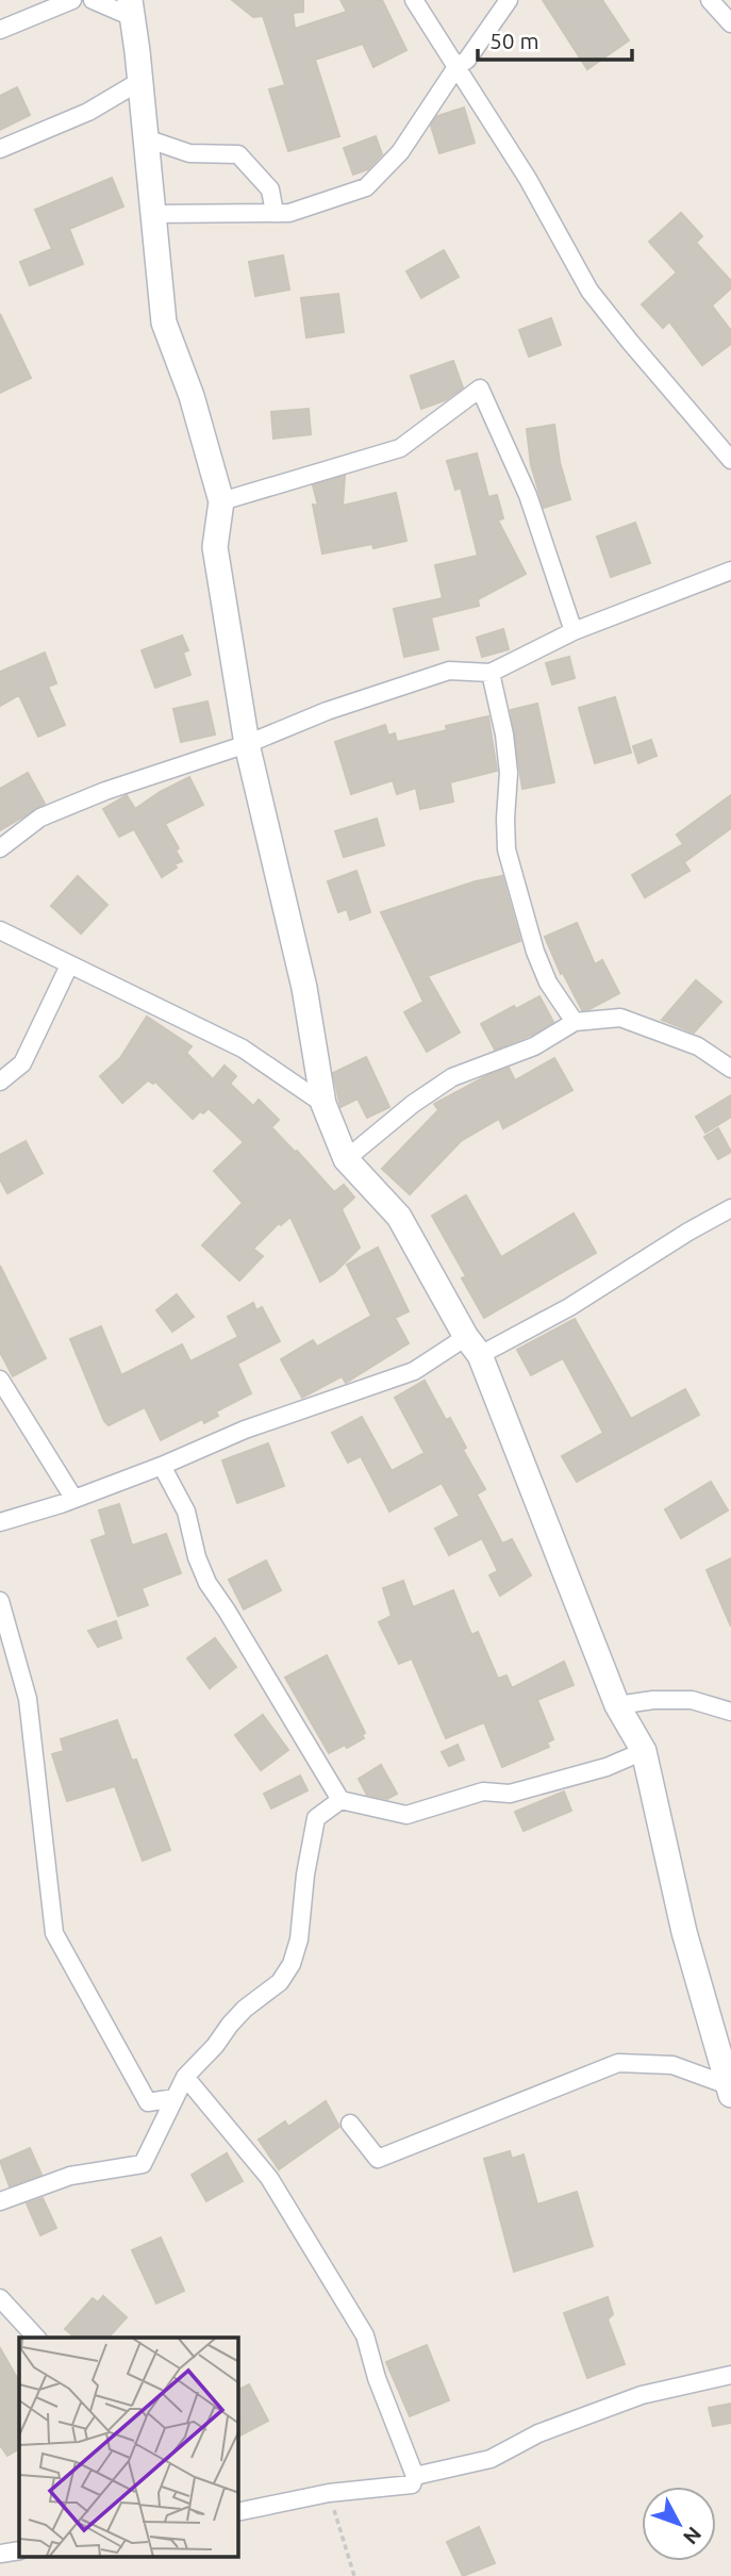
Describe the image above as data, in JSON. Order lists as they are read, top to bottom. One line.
{"scale_bar":"50 m","north":"bottom right"}
